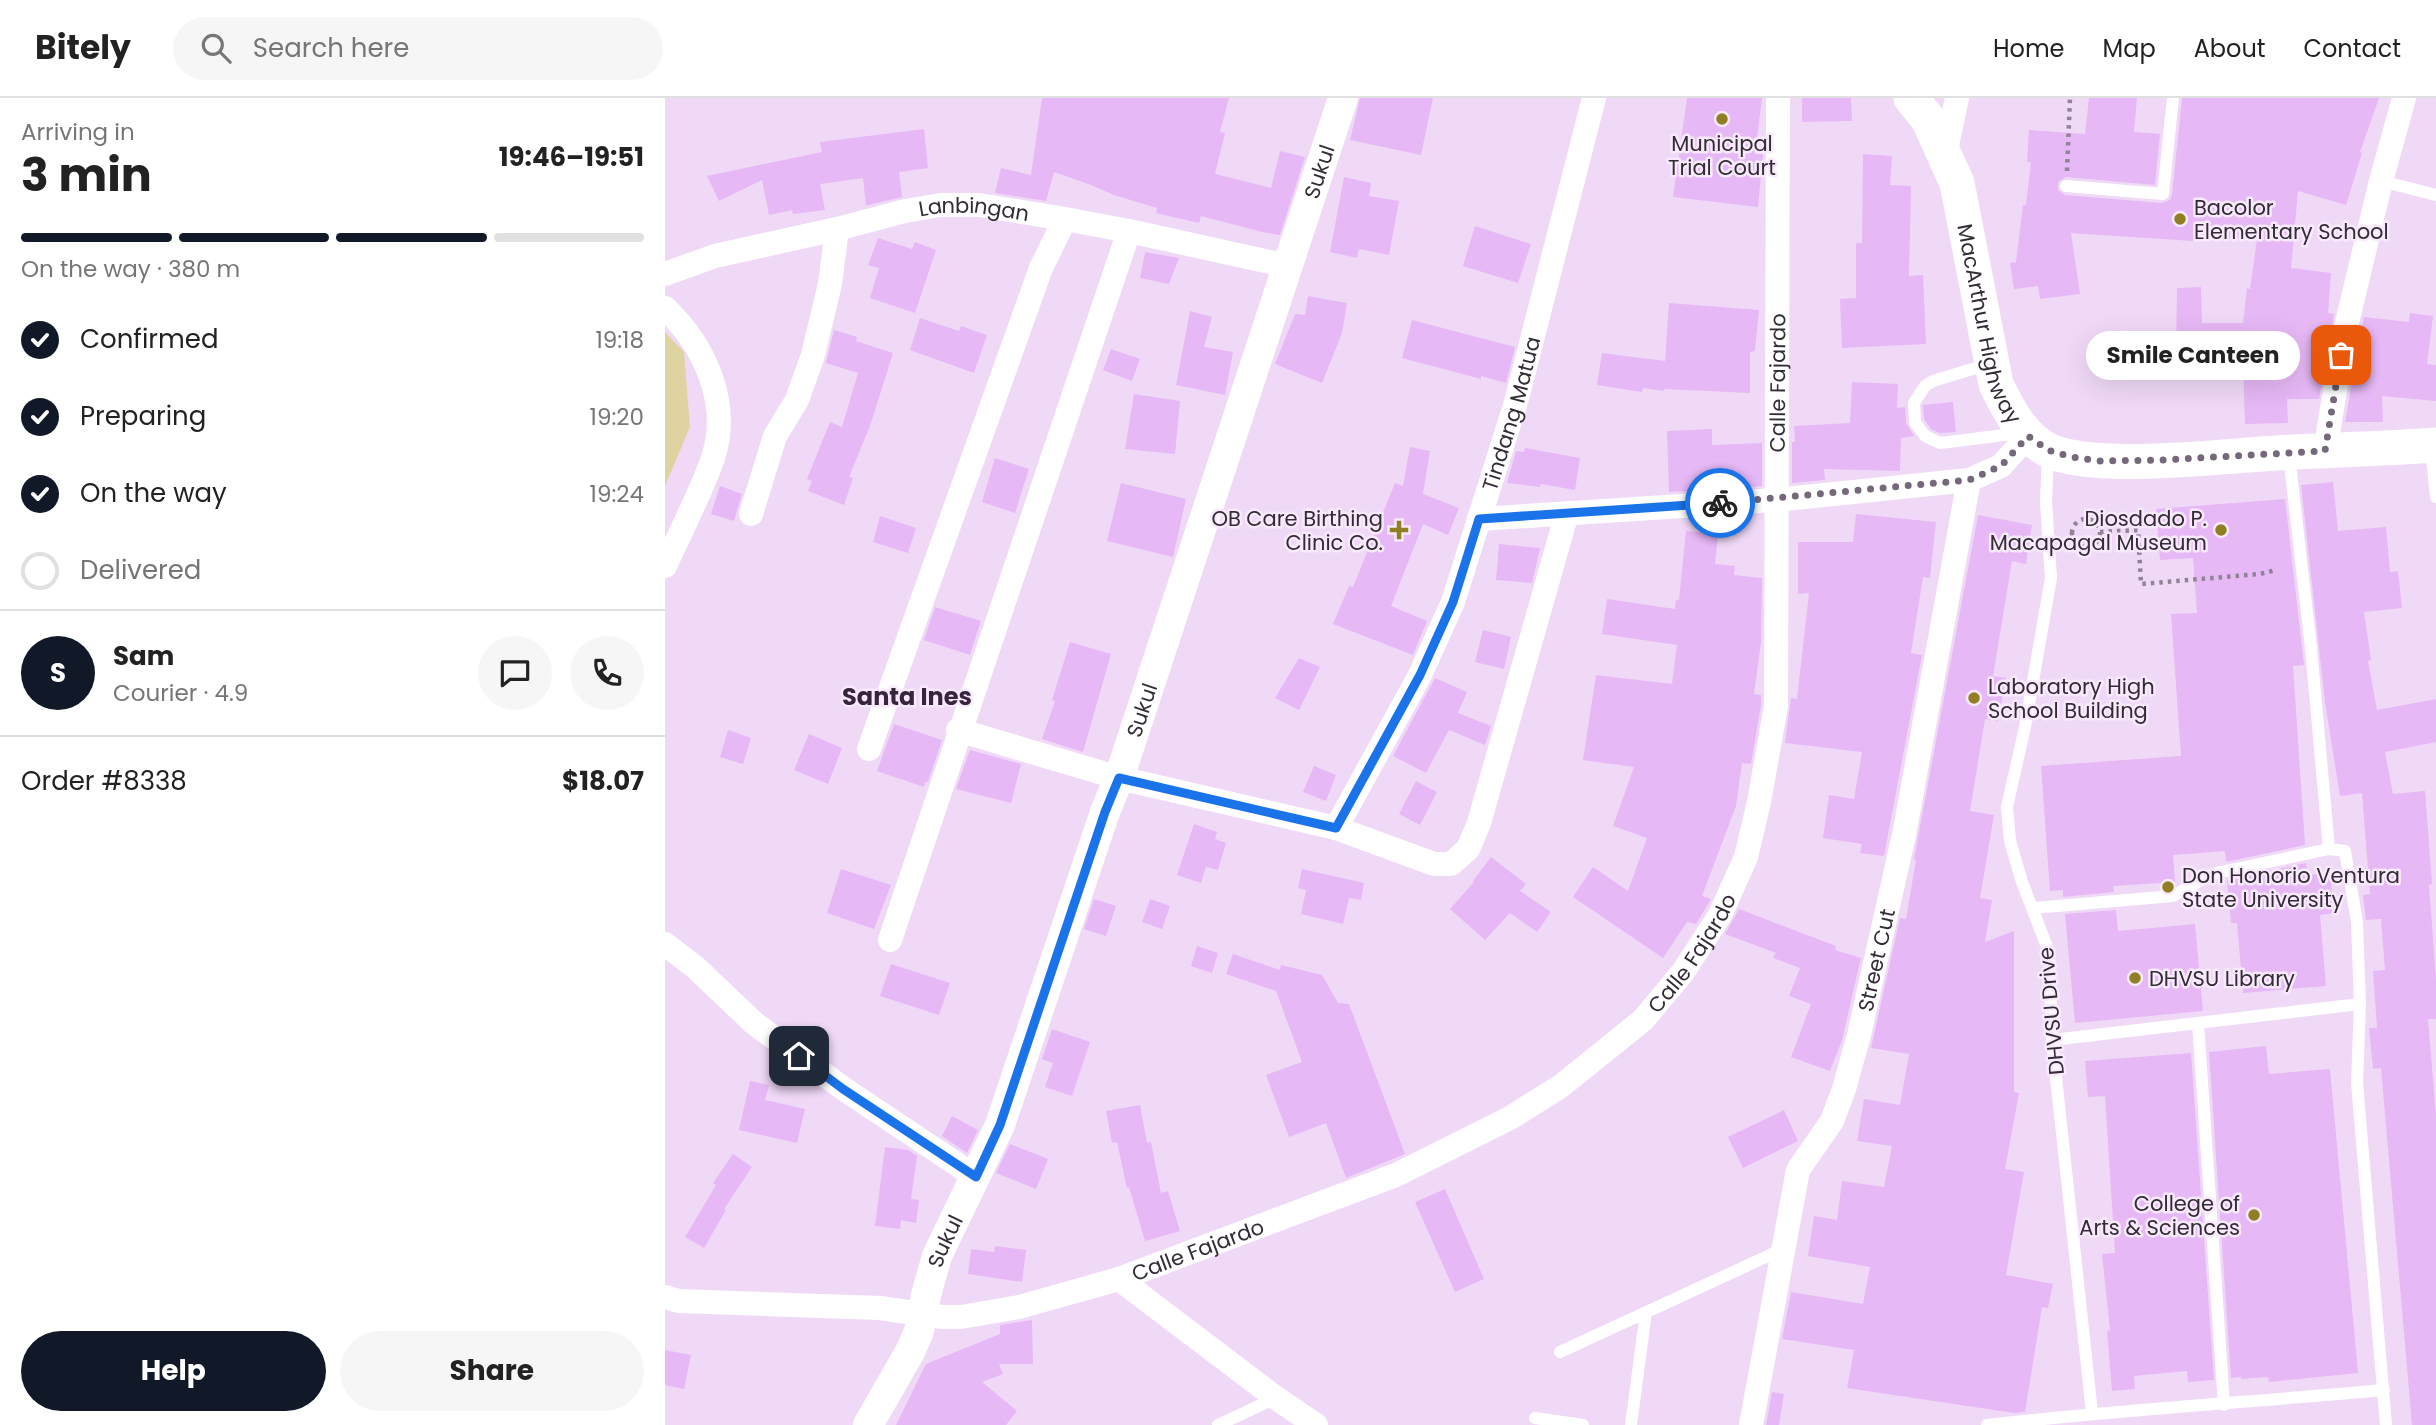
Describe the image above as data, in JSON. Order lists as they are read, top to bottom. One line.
{"streets":{"main road":["MacArthur Highway"],"street":["Sukul","Lanbingan","Calle Fajardo","Tindang Matua","Street Cut"],"lane":["DHVSU Drive"]},"crossings":[["Sukul","Lanbingan"],["Sukul","Calle Fajardo"],["MacArthur Highway","DHVSU Drive"]],"districts":["Santa Ines"],"places":{"other":["Municipal Trial Court","Bacolor Elementary School","Smile Canteen","Diosdado P. Macapagal Museum","Laboratory High School Building","Don Honorio Ventura State University","DHVSU Library","College of Arts & Sciences"],"health":["OB Care Birthing Clinic Co."]},"page":{"header":"Bitely","search":"Search here","nav":["Home","Map","About","Contact"],"heading":["3 min","Arriving in","19:46–19:51"],"panel":["Sam","Courier · 4.9","Order #8338","$18.07"],"bar":"On the way · 380 m","list":[["Confirmed","19:18"],["Preparing","19:20"],["On the way","19:24"],"Delivered"],"bubble":"Smile Canteen","round":"S","buttons":["Help","Share"]}}
